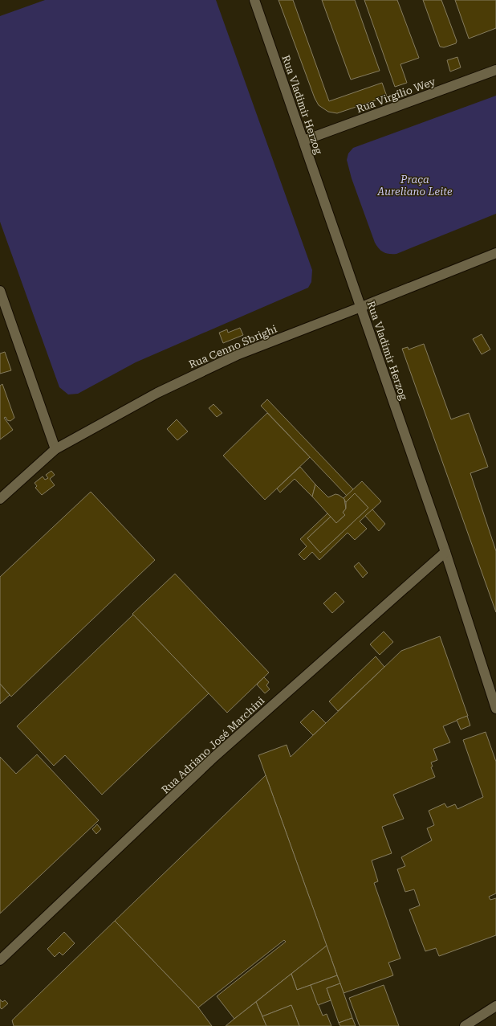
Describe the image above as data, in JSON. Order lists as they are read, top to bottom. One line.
{"streets":{"street":["Rua Virgílio Wey","Rua Vladimir Herzog","Rua Cenno Sbrighi","Rua Adriano José Marchini"]},"crossings":[["Rua Virgílio Wey","Rua Vladimir Herzog"],["Rua Vladimir Herzog","Rua Cenno Sbrighi"],["Rua Vladimir Herzog","Rua Adriano José Marchini"]],"parks":["Praça Aureliano Leite"]}
